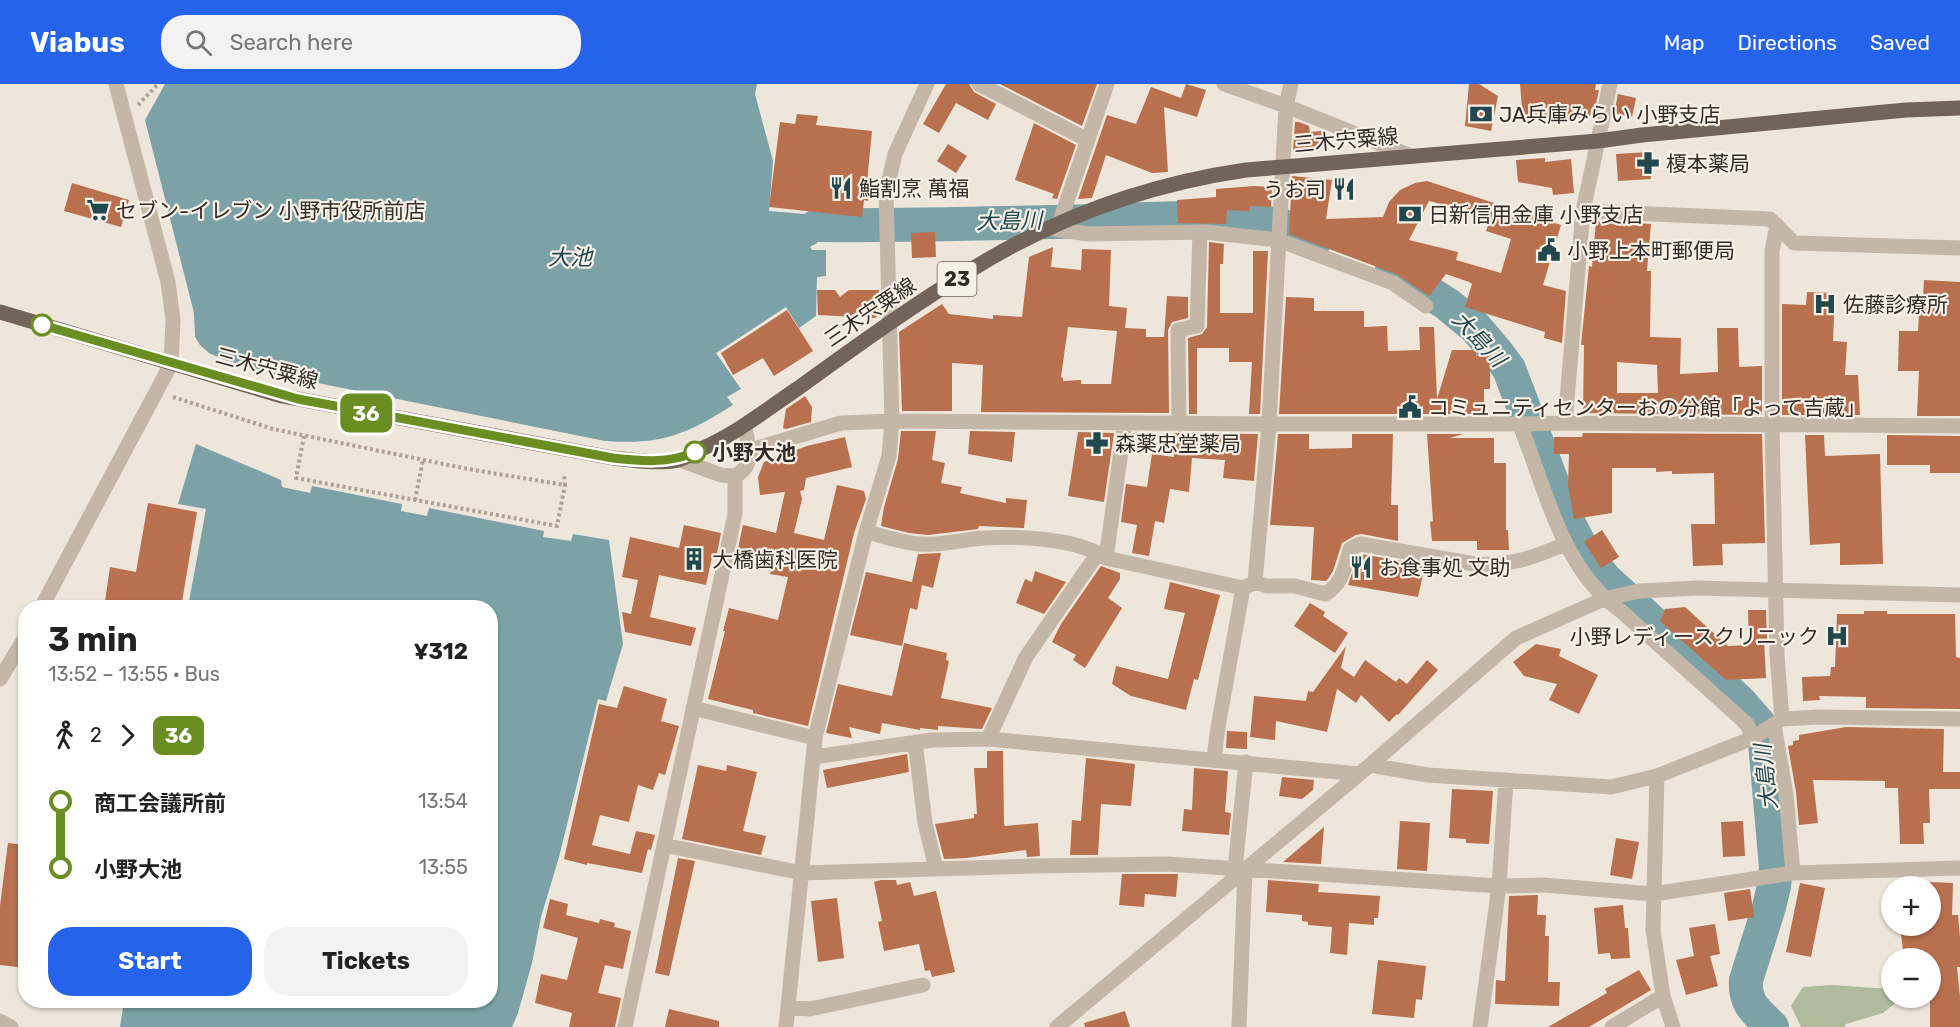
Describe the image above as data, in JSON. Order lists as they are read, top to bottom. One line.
{"streets":{"main road":["三木宍粟線","23"]},"water":["大島川","大池"],"places":{"bank":["JA兵庫みらい 小野支店","日新信用金庫 小野支店"],"pharmacy":["榎本薬局","森薬忠堂薬局"],"restaurant":["鮨割烹 萬福","うお司","お食事処 文助"],"supermarket":["セブン-イレブン 小野市役所前店"],"public building":["小野上本町郵便局","コミュニティセンターおの分館「よって吉蔵」"],"hospital":["佐藤診療所","小野レディースクリニック"],"other":["小野大池"],"building":["大橋歯科医院"]},"lines":["bus line 36"],"page":{"header":"Viabus","search":"Search here","nav":["Map","Directions","Saved"],"on_map":"36","heading":["3 min","13:52 – 13:55 · Bus","¥312"],"legs":["2","36"],"list":[{"name":"商工会議所前","value":"13:54"},{"name":"小野大池","value":"13:55"}],"map_buttons":["+","−"],"buttons":["Start","Tickets"]}}
